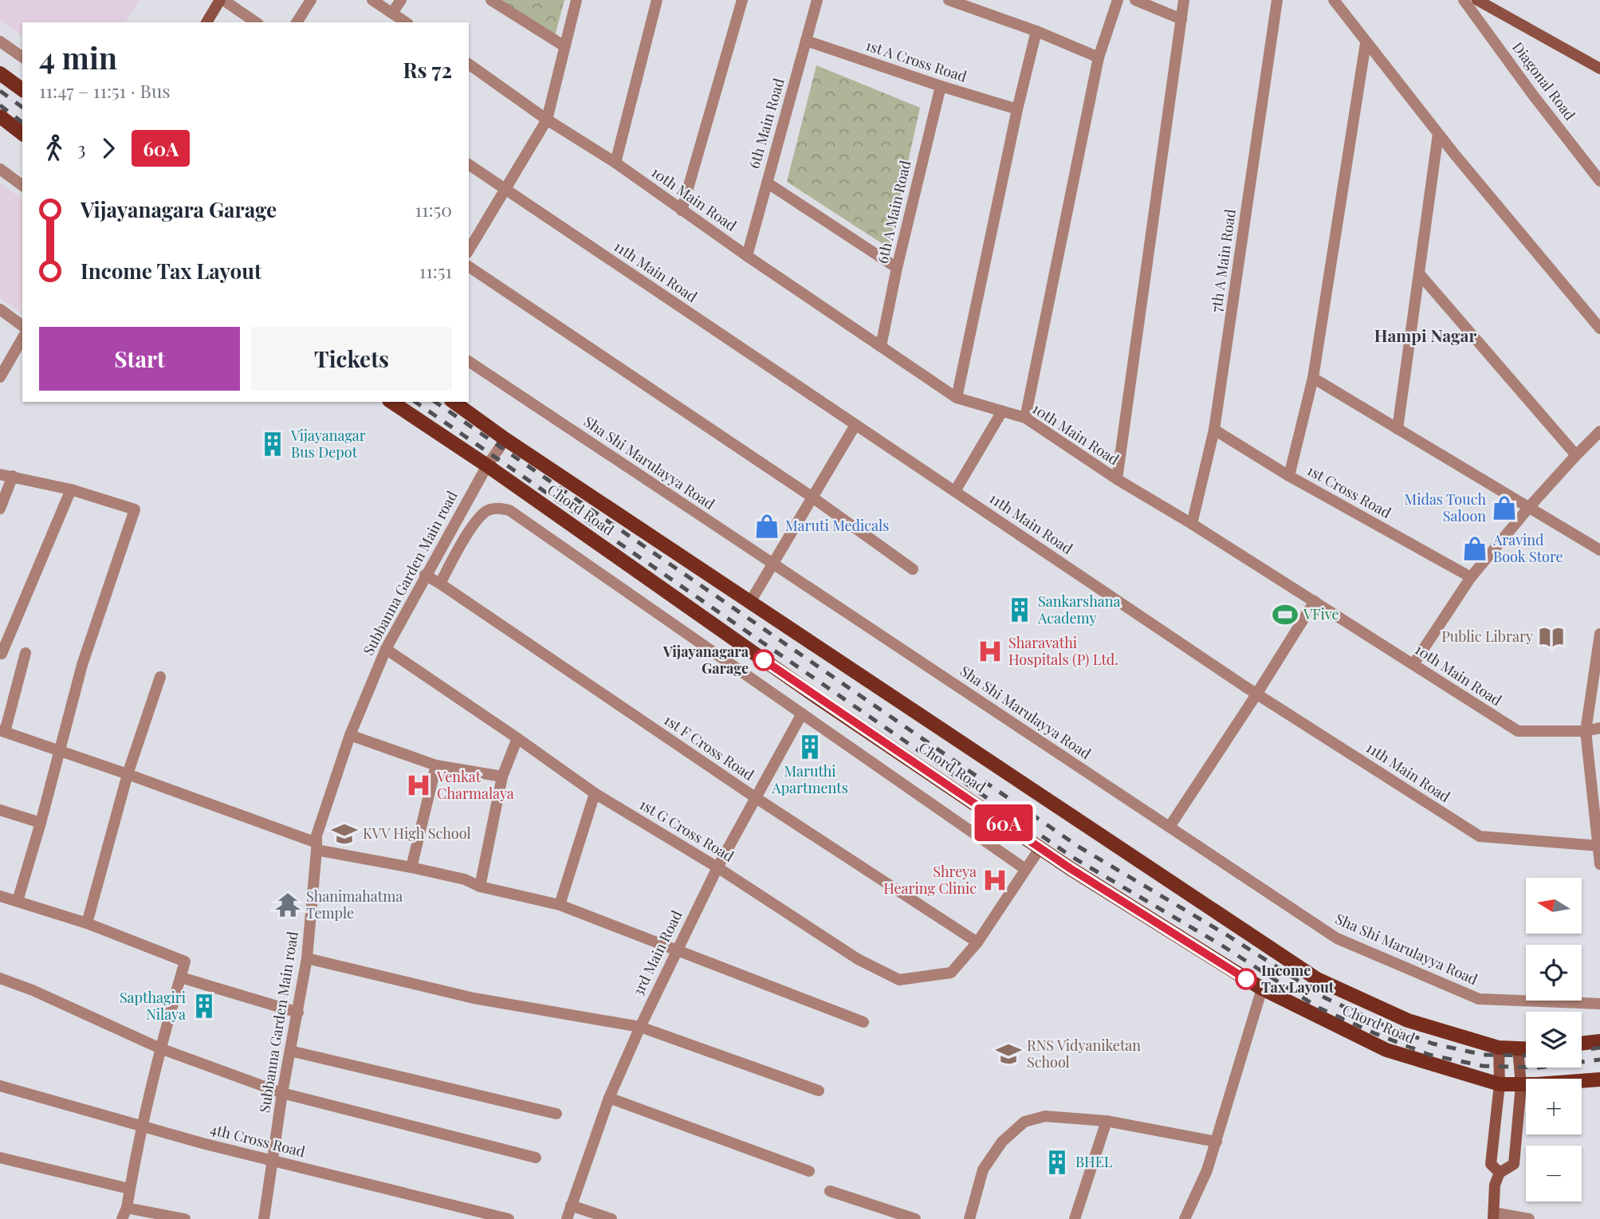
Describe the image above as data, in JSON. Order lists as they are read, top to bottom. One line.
{"streets":{"main road":["Chord Road"],"street":["1st A Cross Road","Diagonal Road","6th Main Road","10th Main Road","6th A Main Road","7th A Main Road","11th Main Road","Sha Shi Marulayya Road","1st Cross Road","Subbanna Garden Main road","1st F Cross Road","1st G Cross Road","3rd Main Road","4th Cross Road"]},"crossings":[["1st A Cross Road","6th Main Road"],["1st A Cross Road","6th A Main Road"],["6th Main Road","10th Main Road"],["10th Main Road","6th A Main Road"],["10th Main Road","7th A Main Road"],["7th A Main Road","1st Cross Road"],["Chord Road","Subbanna Garden Main road"],["Chord Road","1st G Cross Road"],["Subbanna Garden Main road","1st F Cross Road"],["Subbanna Garden Main road","1st G Cross Road"],["Subbanna Garden Main road","4th Cross Road"],["1st F Cross Road","1st G Cross Road"],["1st F Cross Road","3rd Main Road"],["1st G Cross Road","3rd Main Road"]],"districts":["Hampi Nagar"],"places":{"building":["Vijayanagar Bus Depot","Sankarshana Academy","Maruthi Apartments","Sapthagiri Nilaya","BHEL"],"shop":["Midas Touch Saloon","Maruti Medicals","Aravind Book Store"],"sports":["VFive"],"library":["Public Library"],"hospital":["Sharavathi Hospitals (P) Ltd.","Venkat Charmalaya","Shreya Hearing Clinic"],"other":["Vijayanagara Garage","Income Tax Layout"],"school or university":["KVV High School","RNS Vidyaniketan School"],"temple":["Shanimahatma Temple"]},"lines":["bus line 60A"],"north":"left","page":{"on_map":"60A","heading":["4 min","11:47 – 11:51 · Bus","Rs 72"],"legs":["3","60A"],"list":[{"name":"Vijayanagara Garage","value":"11:50"},{"name":"Income Tax Layout","value":"11:51"}],"buttons":["Start","Tickets"],"map_buttons":["+","−"]}}
